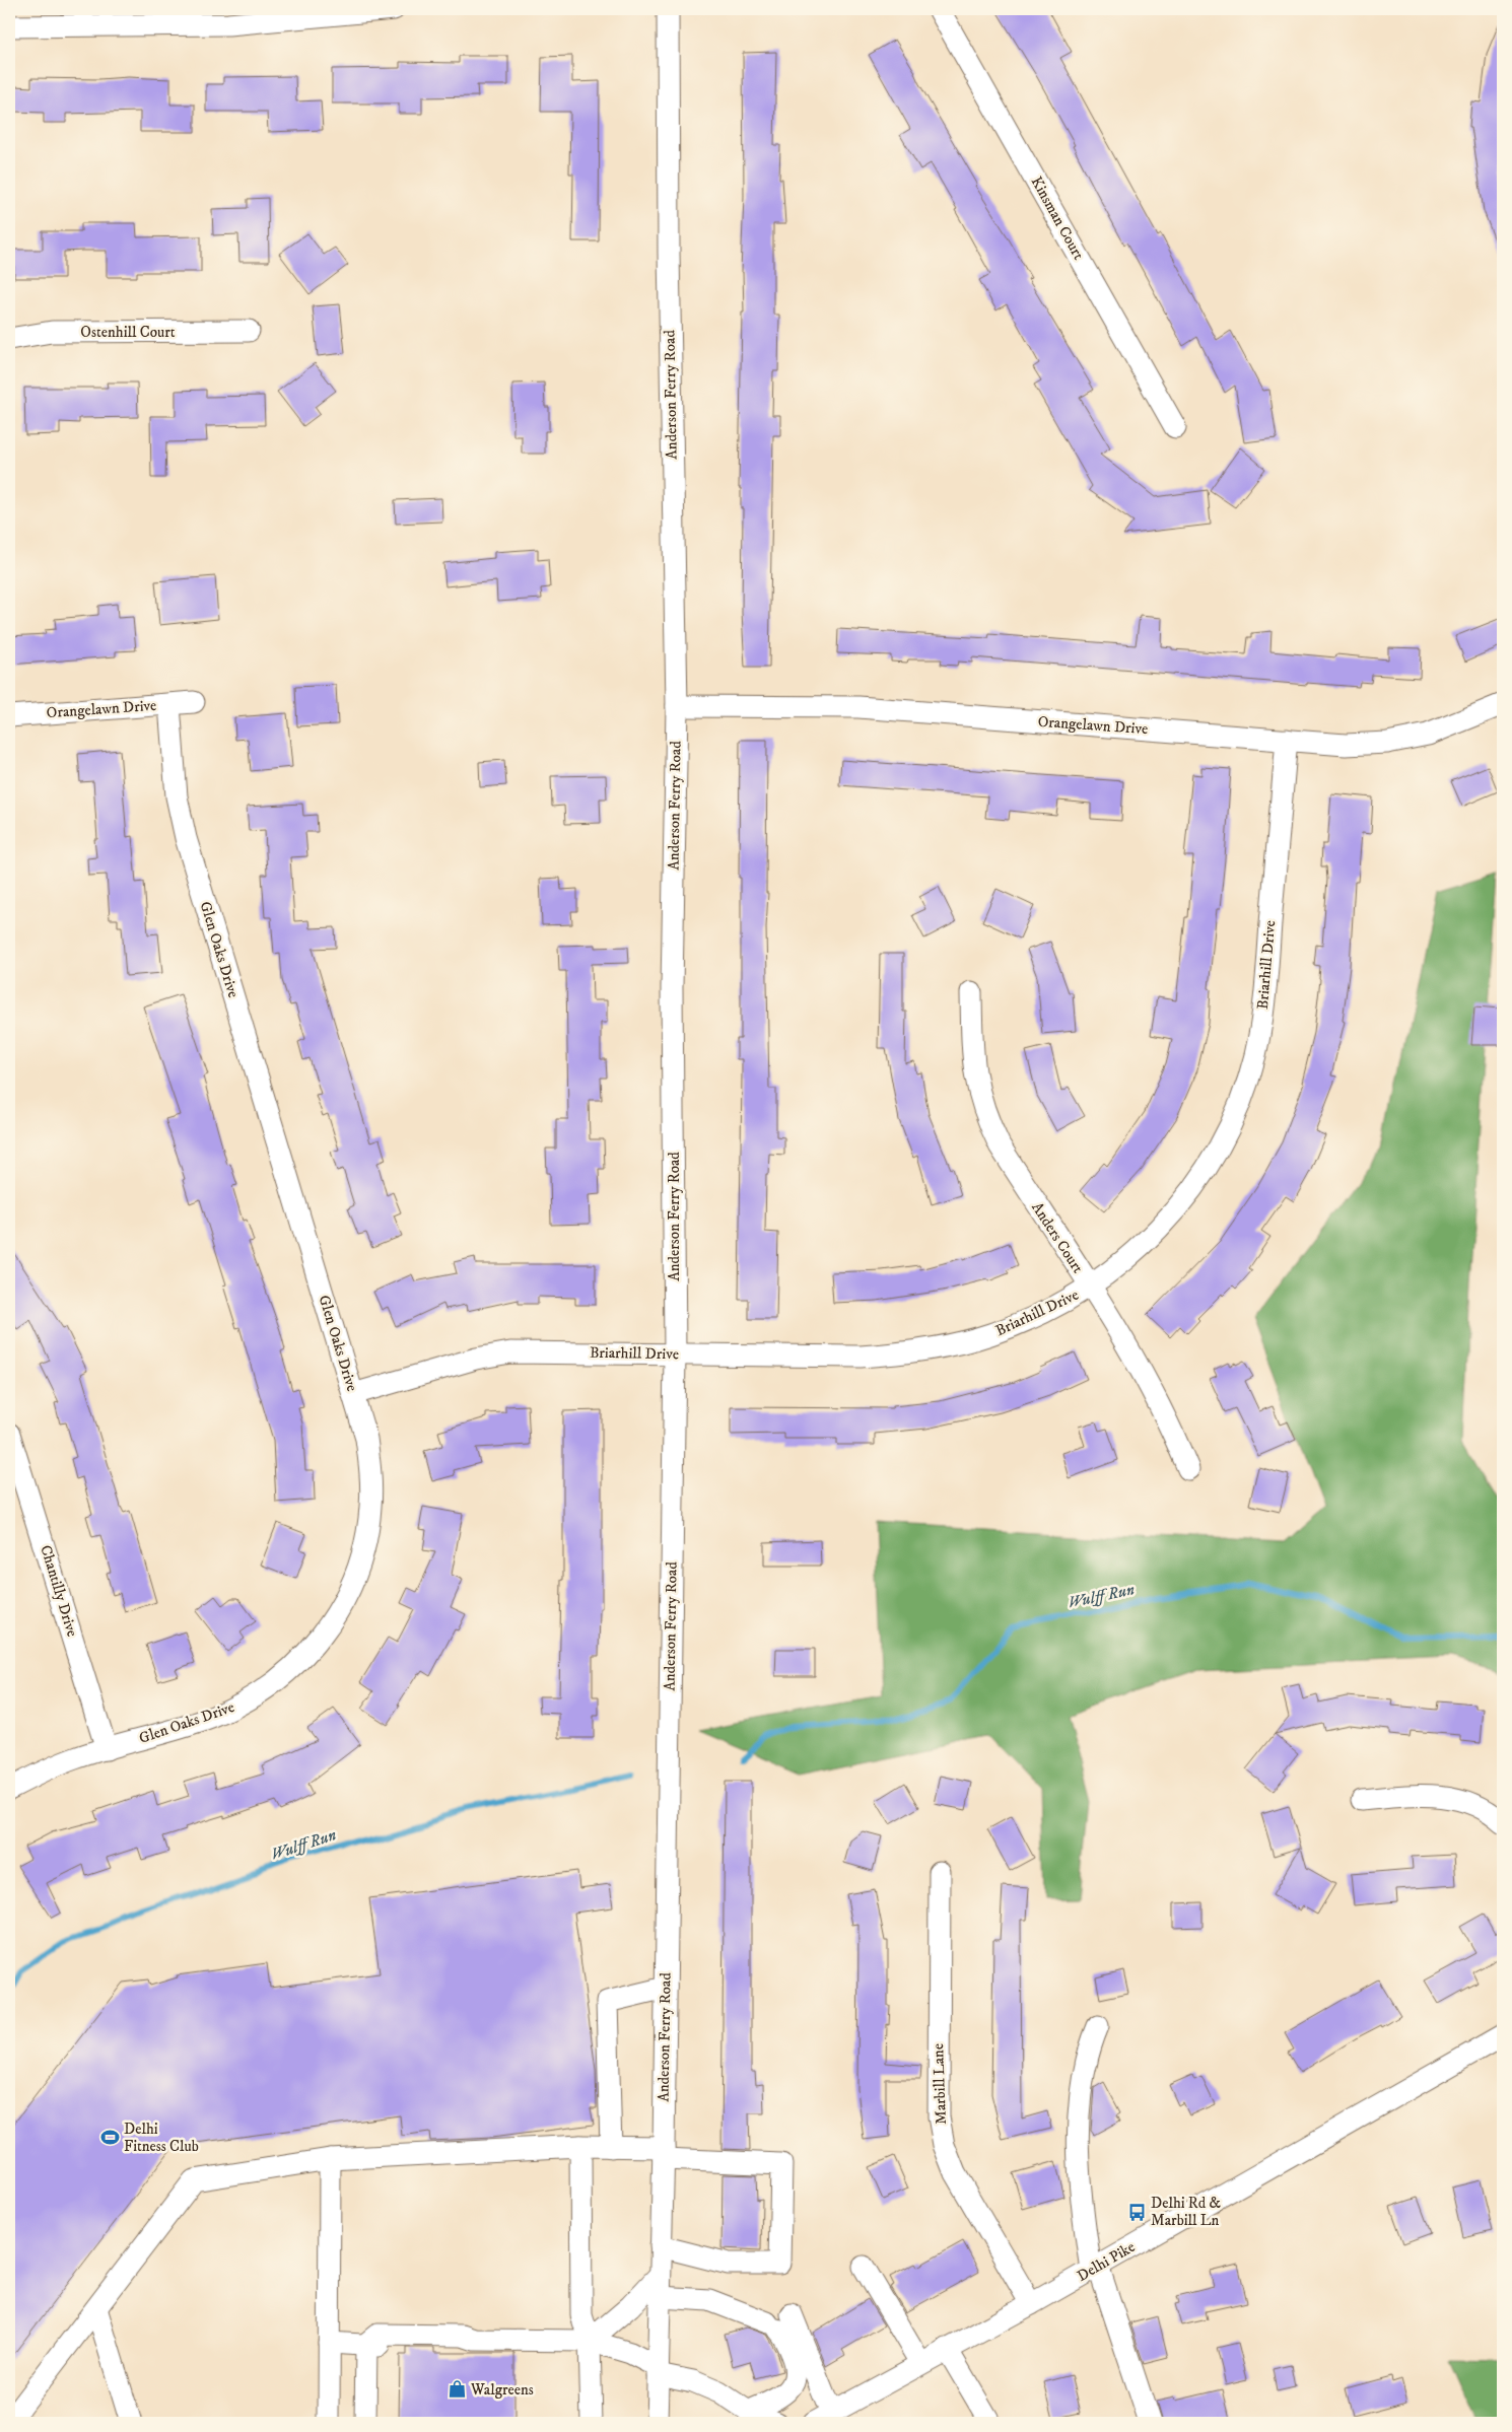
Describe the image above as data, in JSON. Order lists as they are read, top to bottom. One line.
{"streets":{"street":["Kinsman Court","Ostenhill Court","Anderson Ferry Road","Orangelawn Drive","Glen Oaks Drive","Briarhill Drive","Anders Court","Chantilly Drive","Marbill Lane","Delhi Pike"]},"crossings":[["Anderson Ferry Road","Orangelawn Drive"],["Anderson Ferry Road","Briarhill Drive"],["Orangelawn Drive","Glen Oaks Drive"],["Orangelawn Drive","Briarhill Drive"],["Glen Oaks Drive","Briarhill Drive"],["Glen Oaks Drive","Chantilly Drive"],["Briarhill Drive","Anders Court"],["Marbill Lane","Delhi Pike"]],"water":["Wulff Run"],"places":{"sports":["Delhi Fitness Club"],"bus stop":["Delhi Rd & Marbill Ln"],"shop":["Walgreens"]}}
